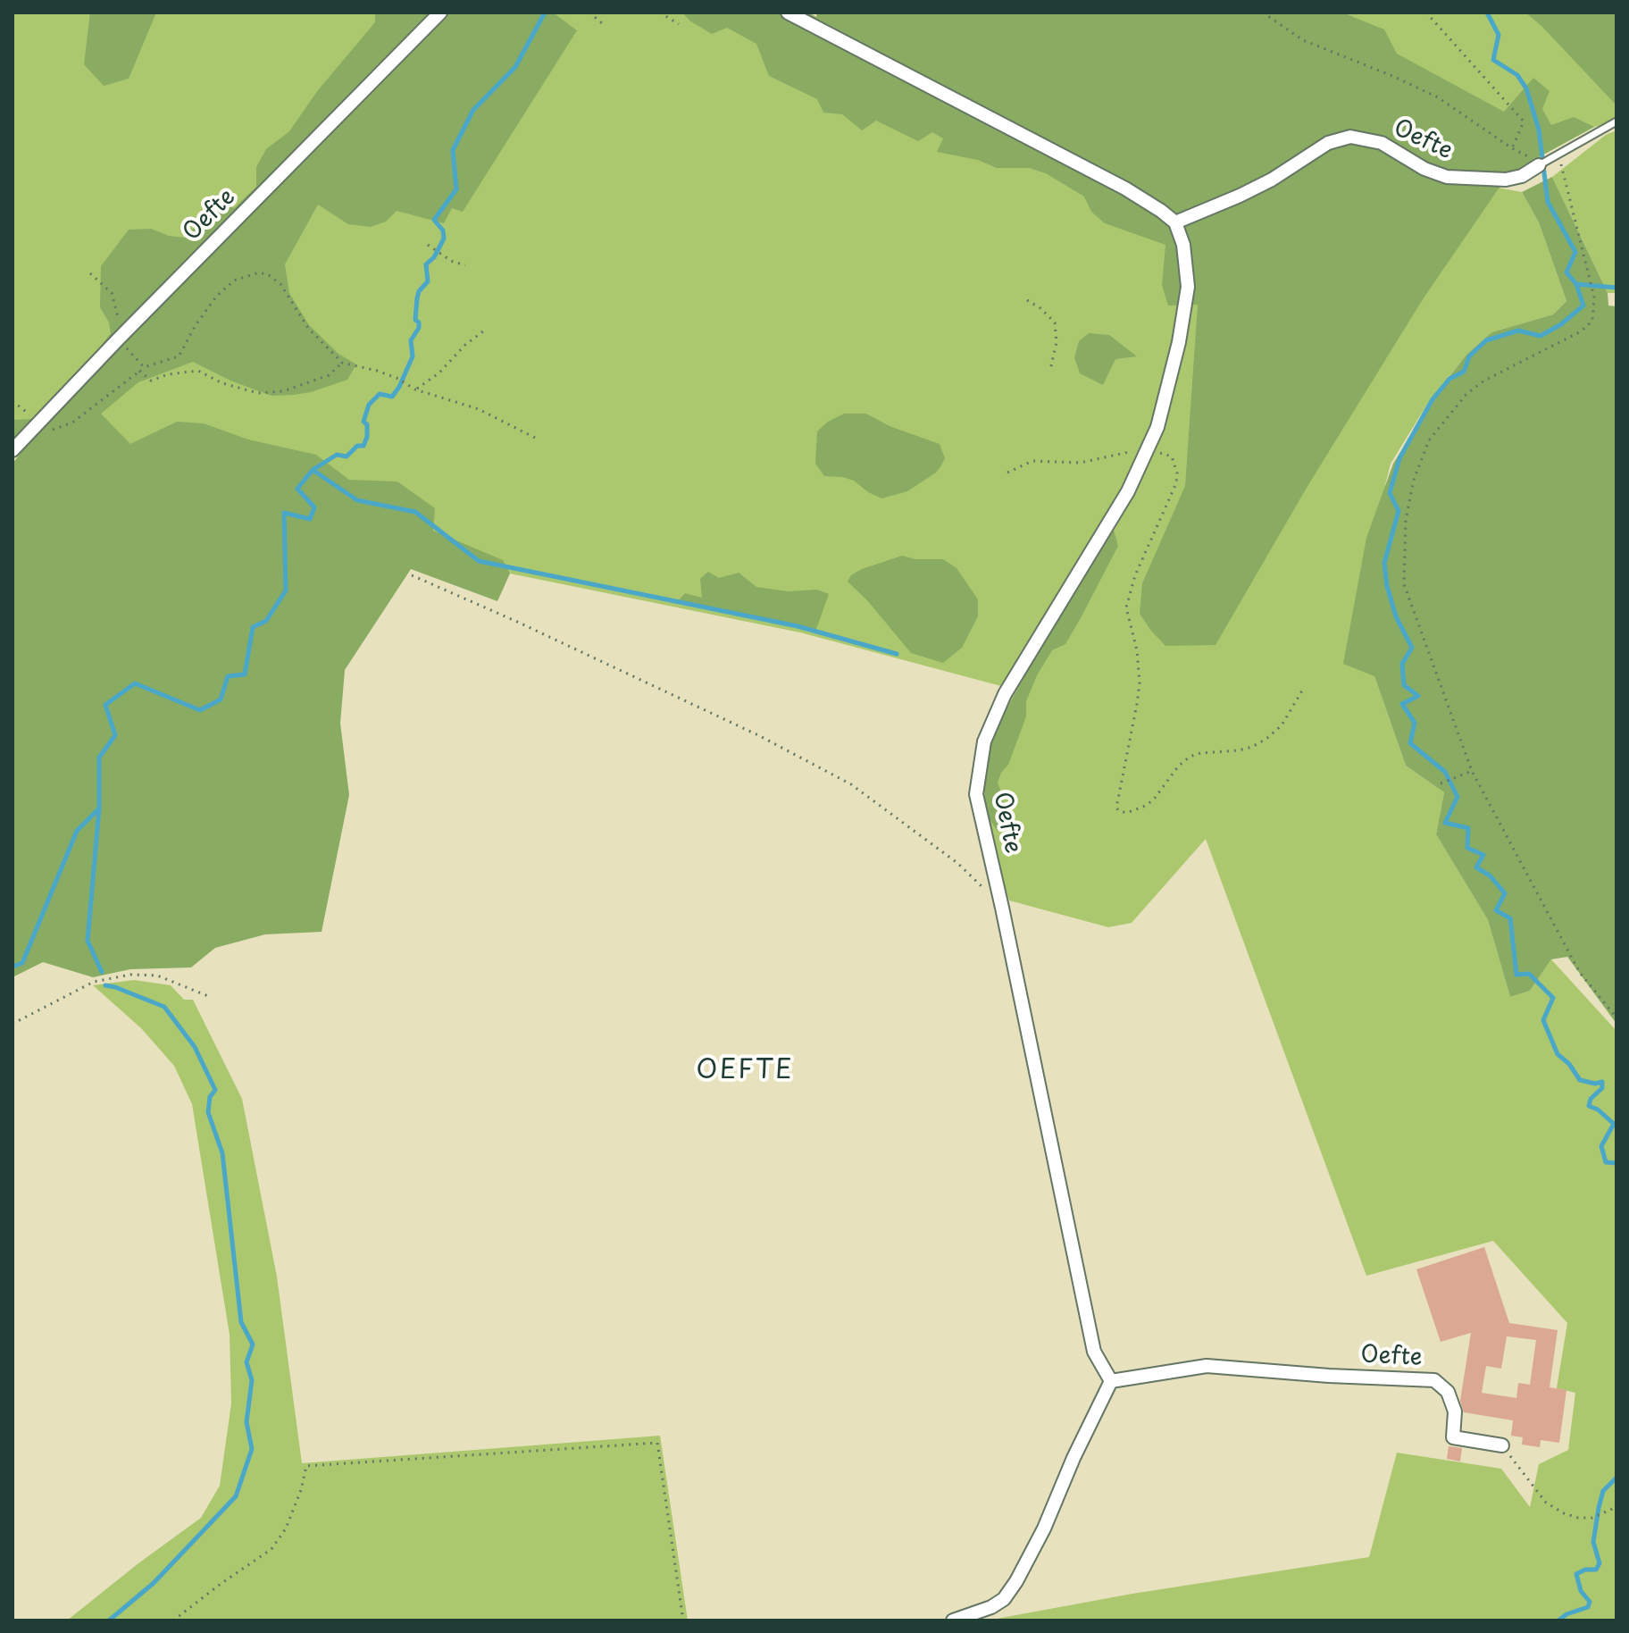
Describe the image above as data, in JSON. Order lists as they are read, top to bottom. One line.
{"streets":{"street":["Oefte"]},"districts":["OEFTE"]}
